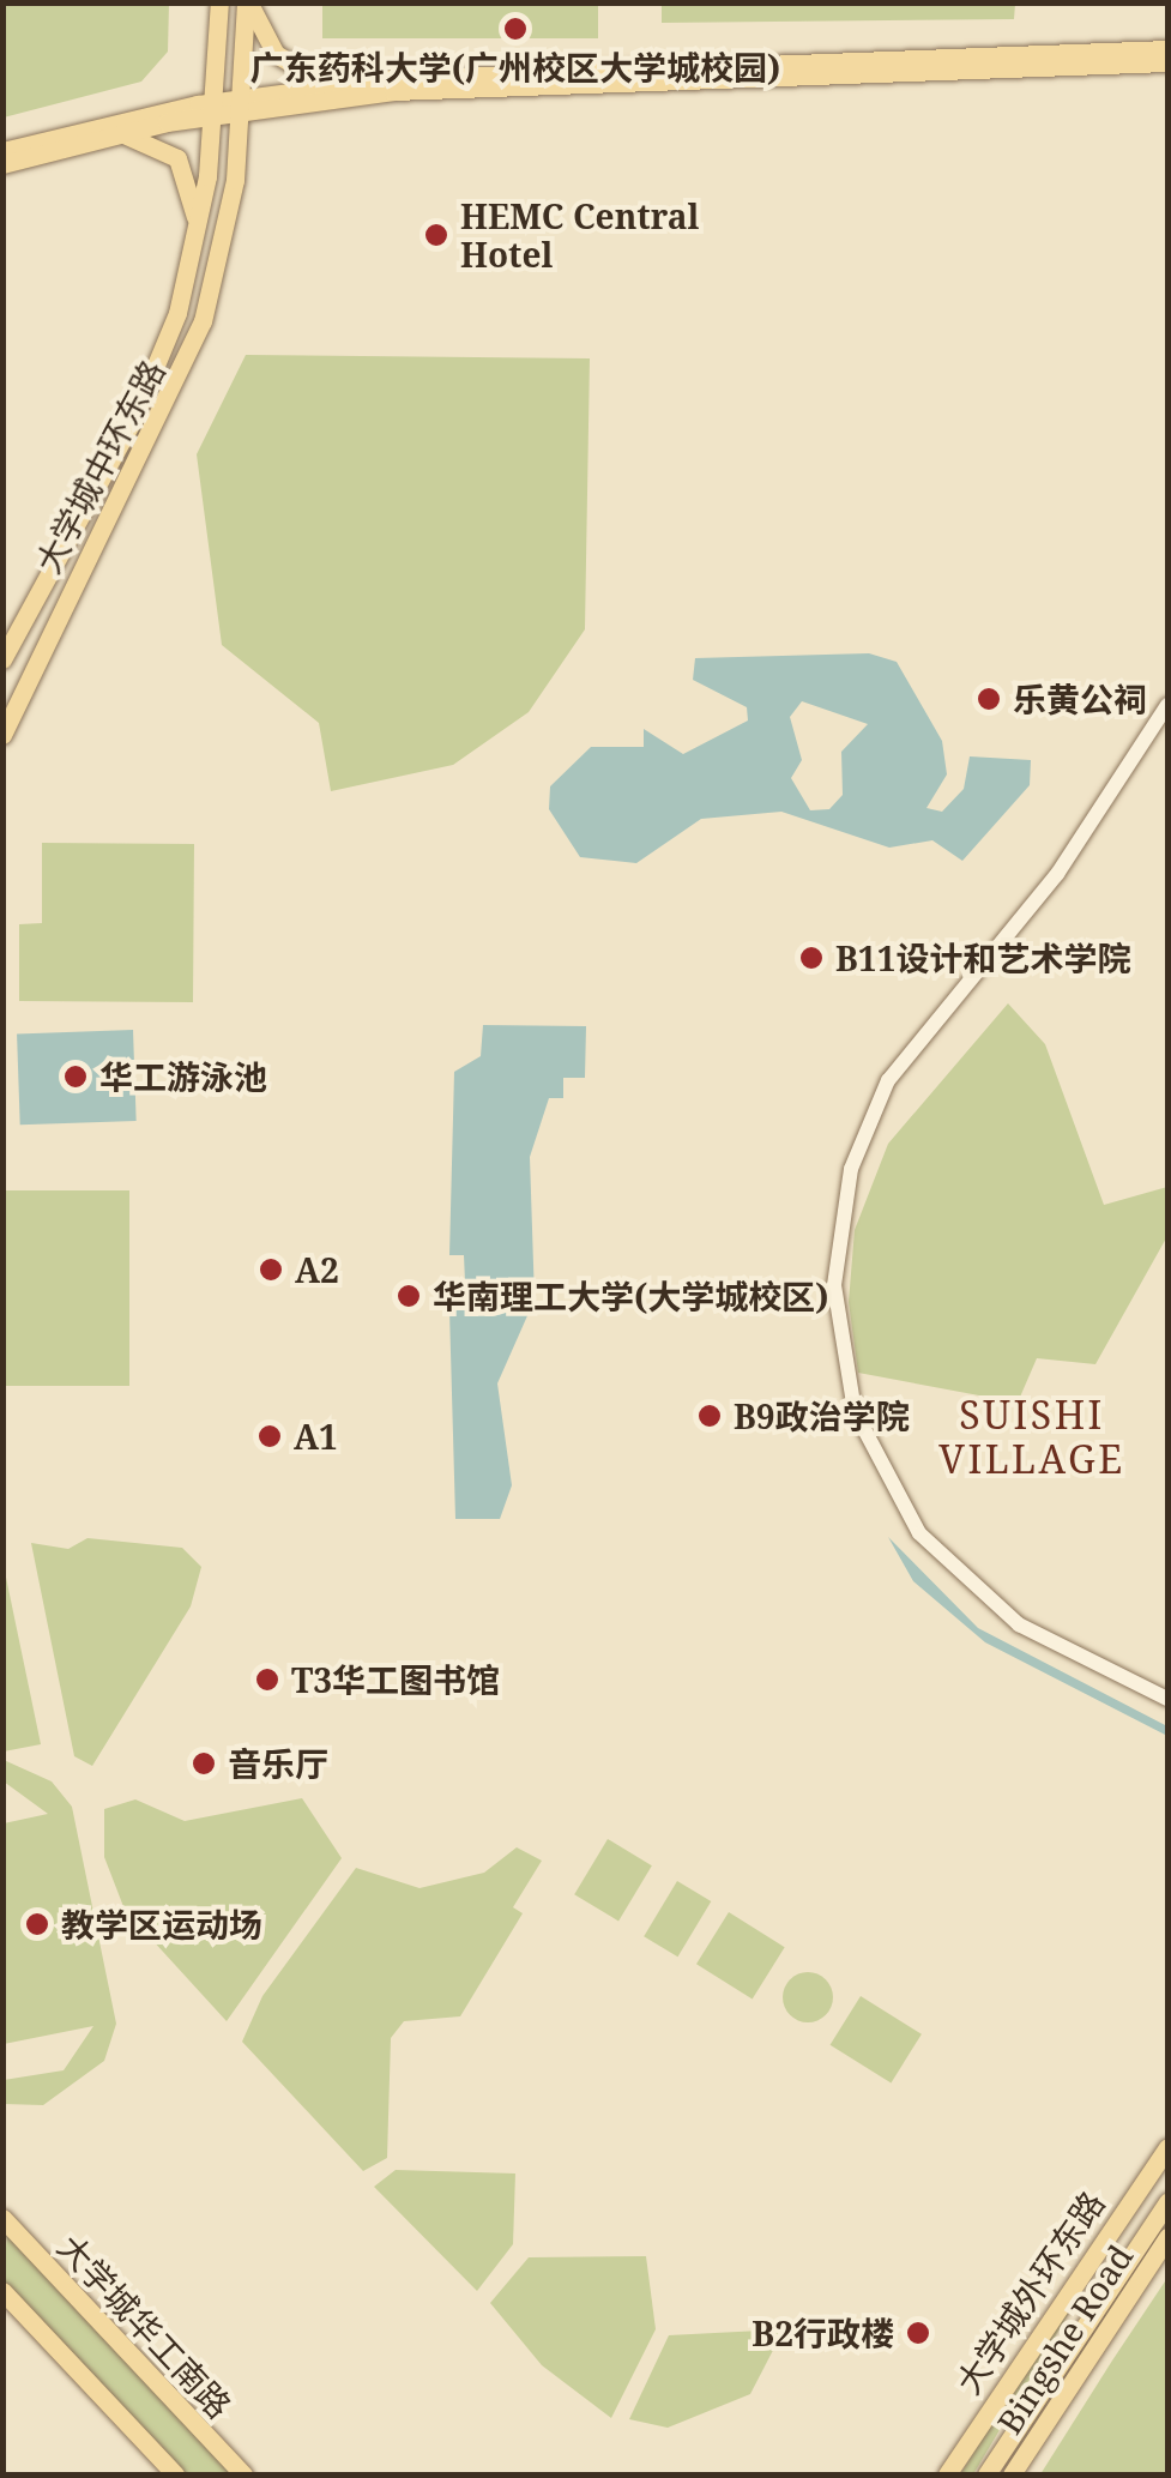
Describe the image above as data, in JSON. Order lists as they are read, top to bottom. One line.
{"streets":{"main road":["大学城中环东路","大学城外环东路","大学城华工南路","Bingshe Road"]},"districts":["SUISHI VILLAGE"],"places":["广东药科大学(广州校区大学城校园)","HEMC Central Hotel","乐黄公祠","B11设计和艺术学院","华工游泳池","A2","华南理工大学(大学城校区)","B9政治学院","A1","T3华工图书馆","音乐厅","教学区运动场","B2行政楼"]}
